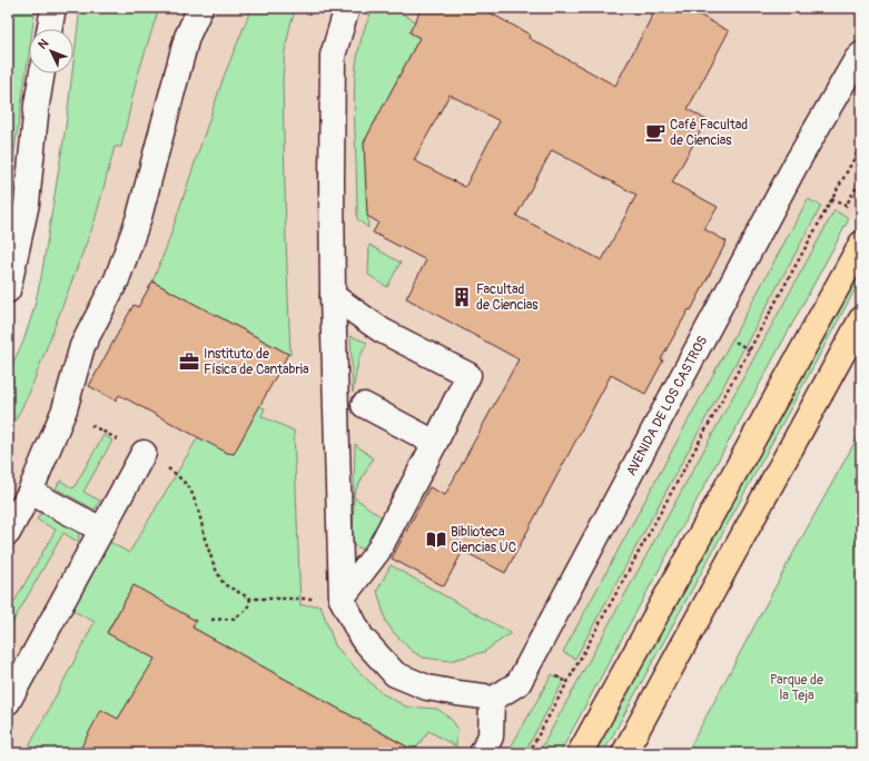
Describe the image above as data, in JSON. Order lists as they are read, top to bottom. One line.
{"streets":{"street":["AVENIDA DE LOS CASTROS"]},"parks":["Parque de la Teja"],"places":{"cafe":["Café Facultad de Ciencias"],"building":["Facultad de Ciencias"],"office":["Instituto de Física de Cantabria"],"library":["Biblioteca Ciencias UC"]},"north":"top left"}
